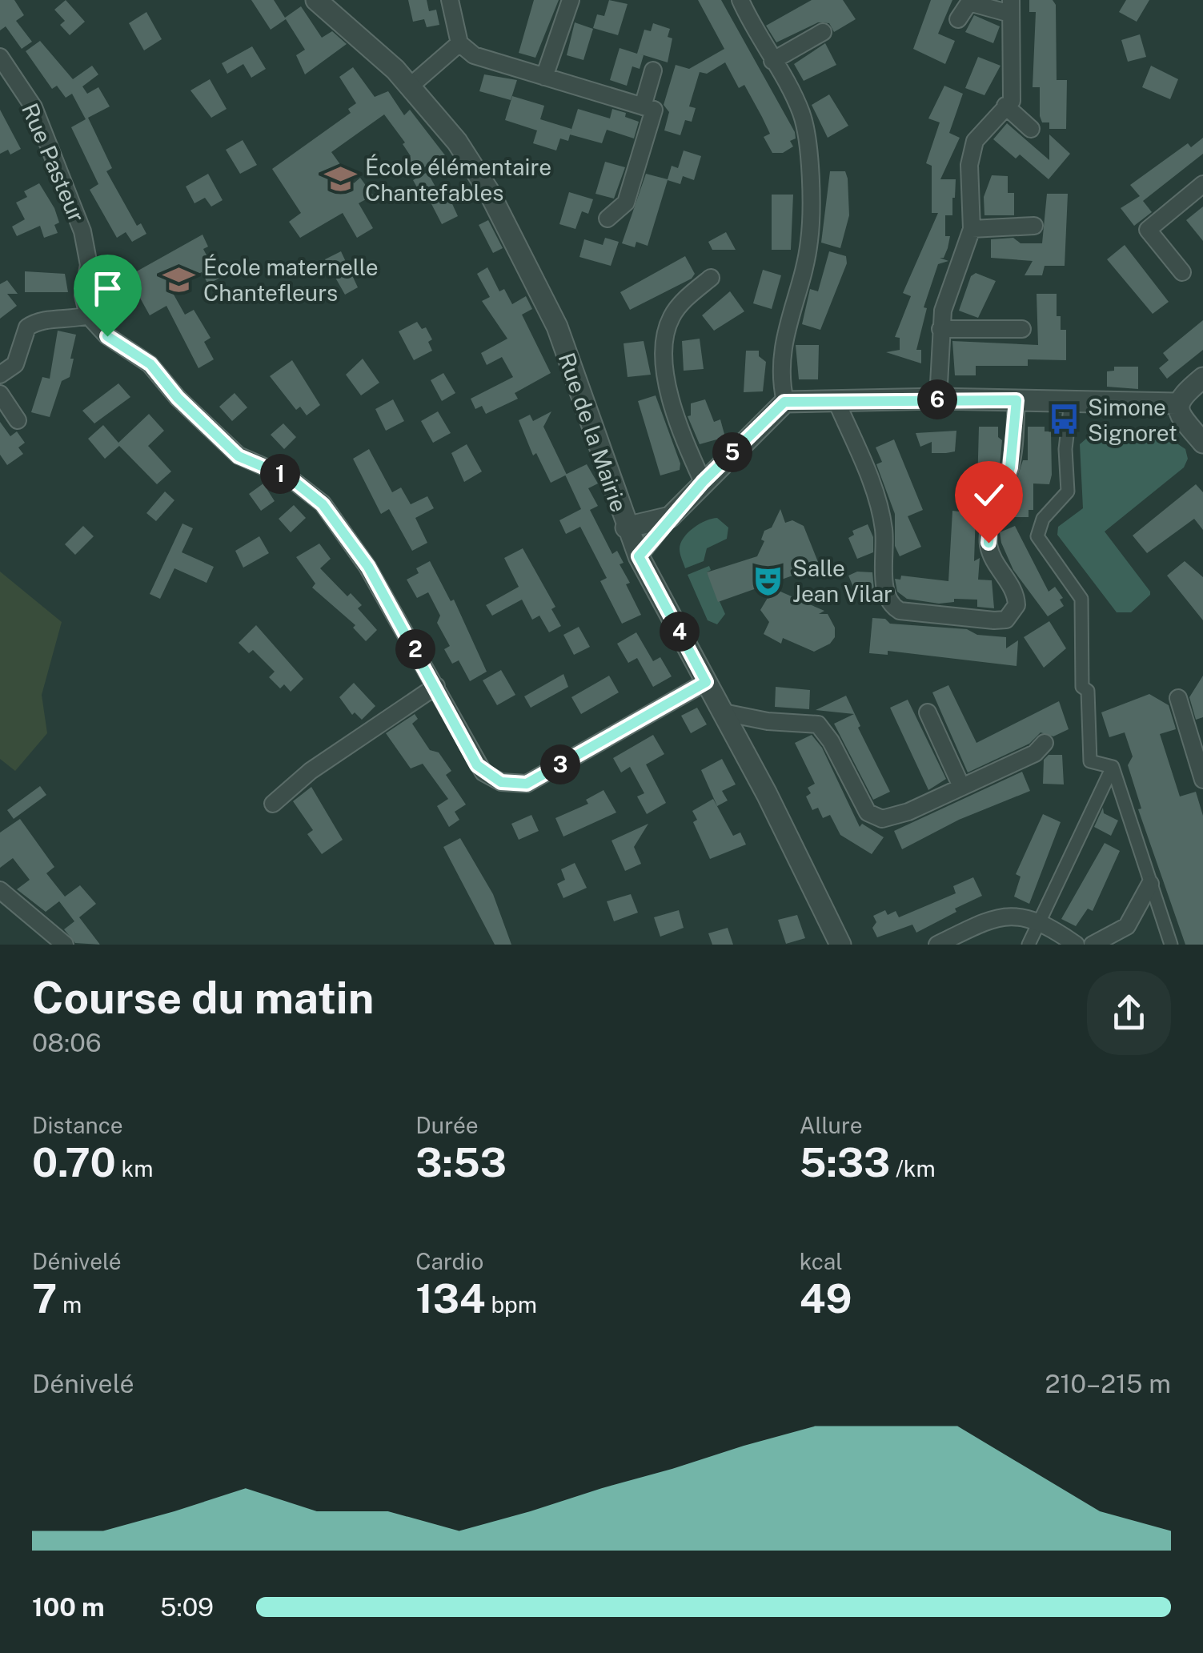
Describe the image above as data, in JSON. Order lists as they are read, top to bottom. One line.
{"streets":{"street":["Rue Pasteur","Rue de la Mairie"]},"places":{"school or university":["École élémentaire Chantefables","École maternelle Chantefleurs"],"bus stop":["Simone Signoret"],"theatre":["Salle Jean Vilar"]},"page":{"pins":["6","5","1","4","2","3"],"heading":["Course du matin","08:06"],"stats":[["Distance","0.70 km"],["Durée","3:53"],["Allure","5:33 /km"],["Dénivelé","7 m"],["Cardio","134 bpm"],["kcal","49"]],"chart":["Dénivelé","210–215 m"],"list":[{"name":"100 m","note":"5:09"}]}}
